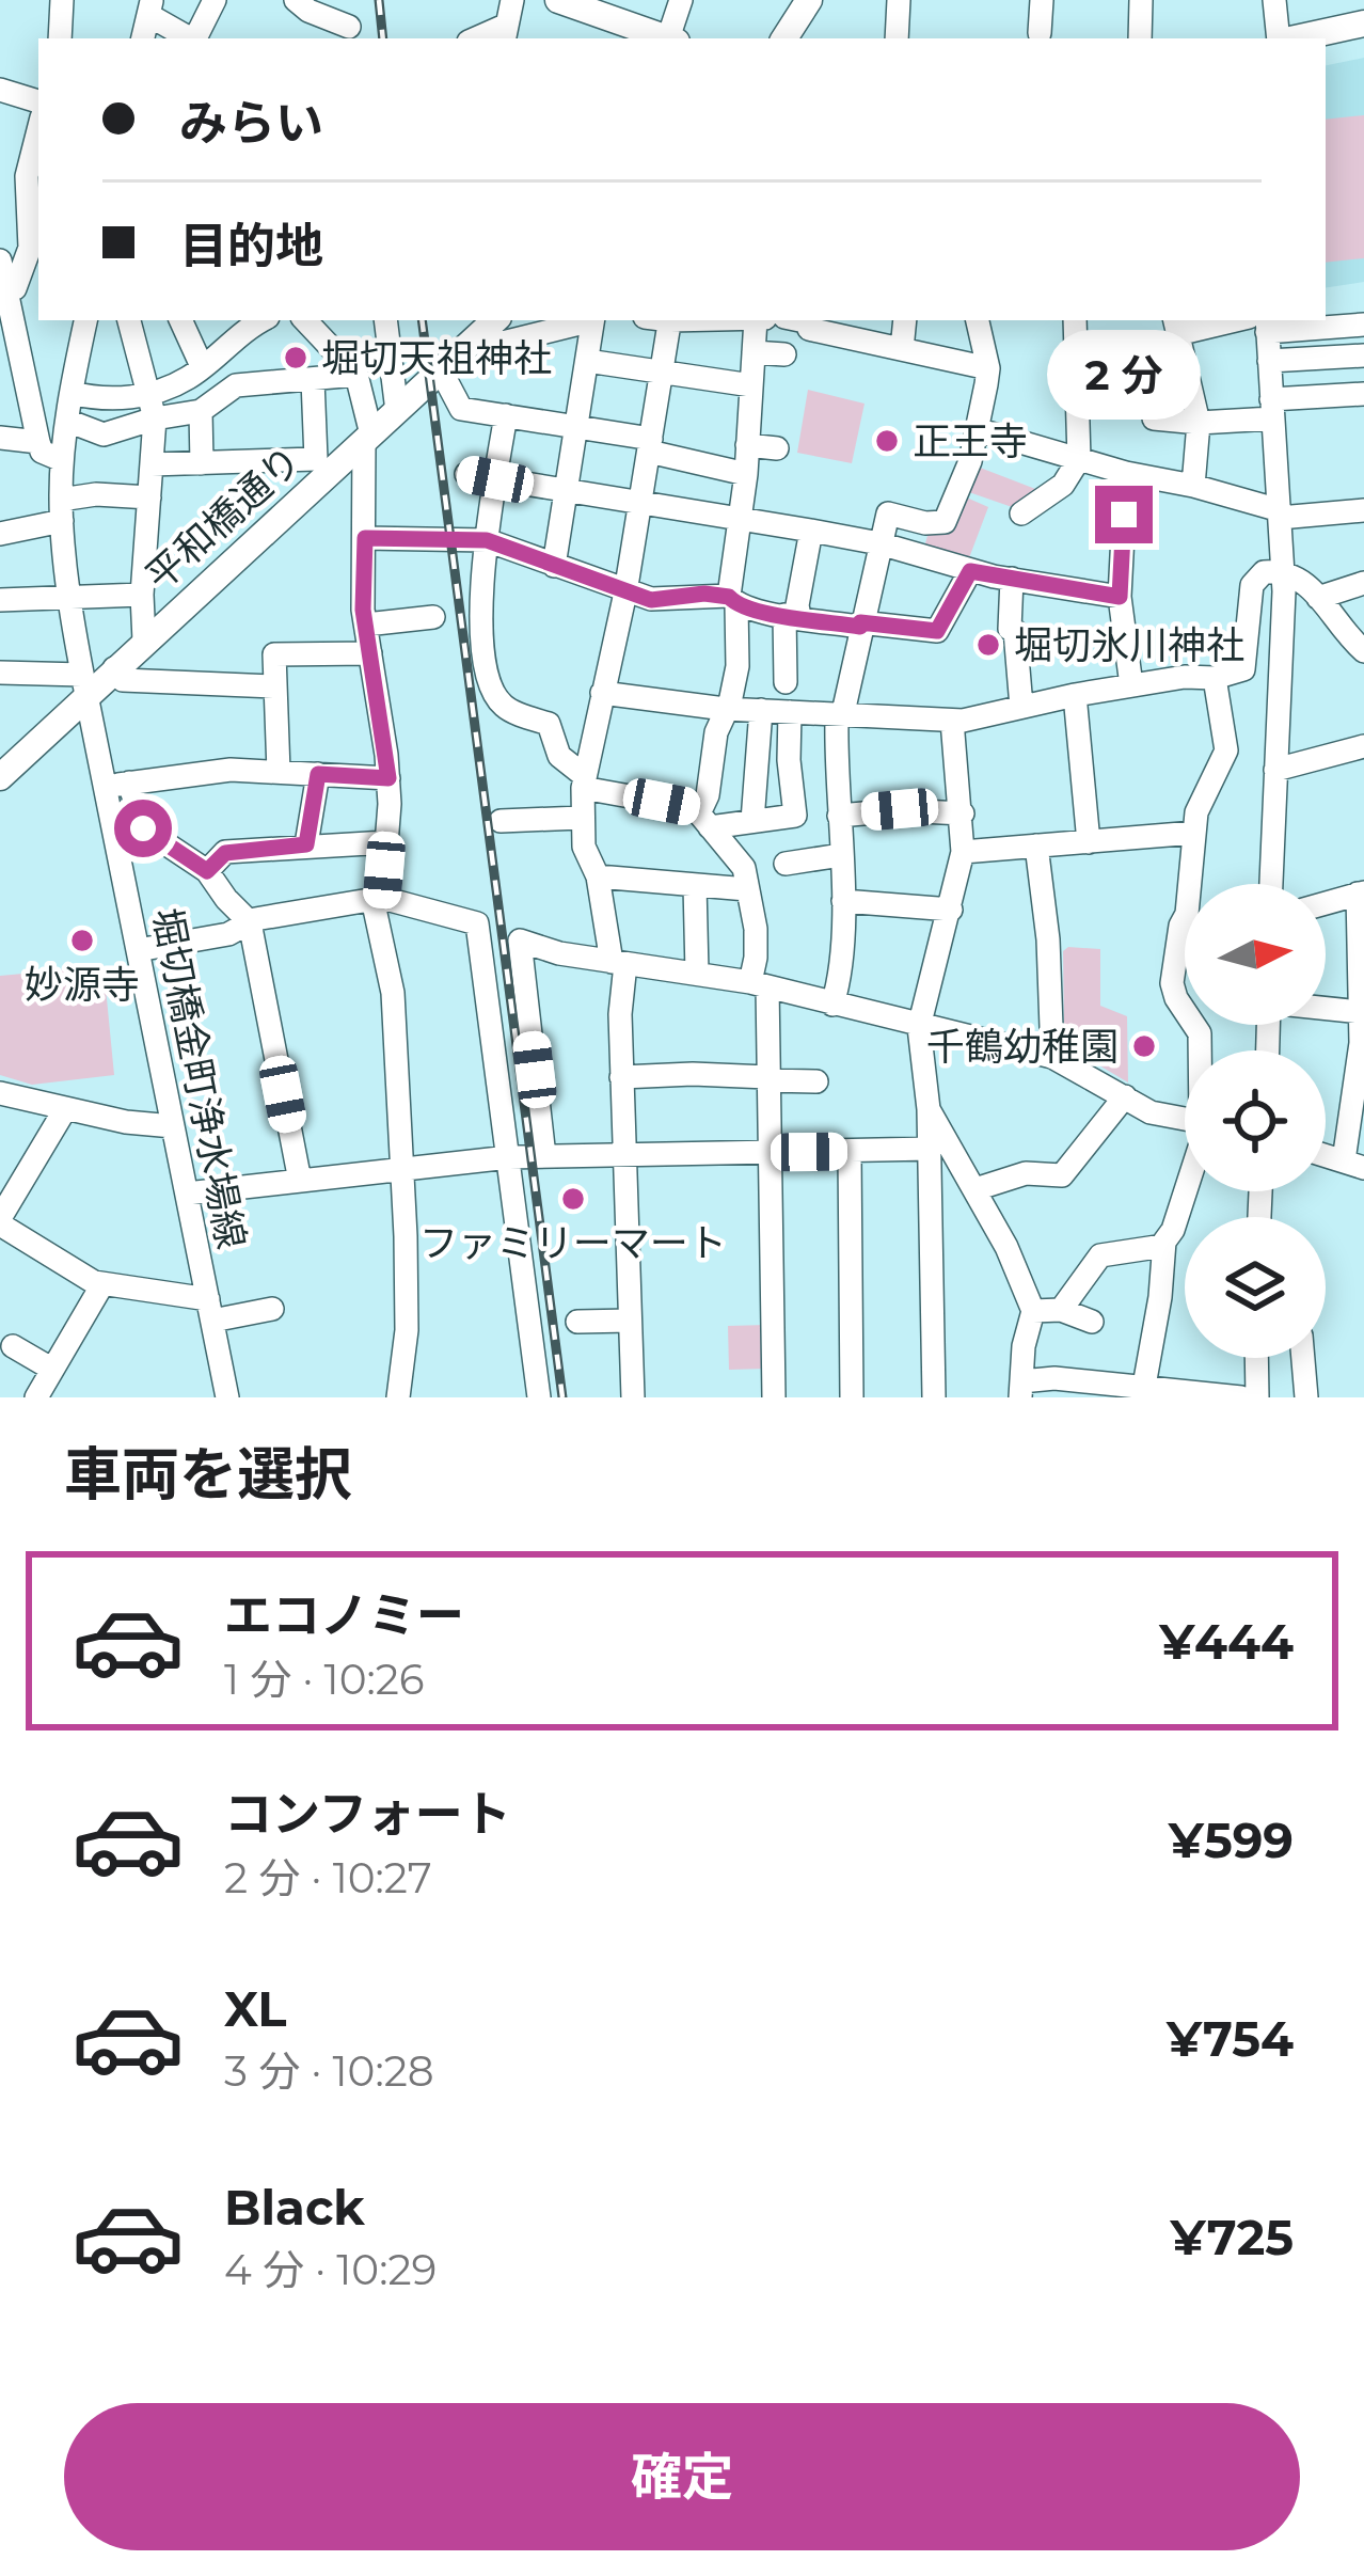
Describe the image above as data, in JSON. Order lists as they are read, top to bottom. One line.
{"streets":{"main road":["平和橋通り"],"street":["堀切橋金町浄水場線"]},"crossings":[["平和橋通り","堀切橋金町浄水場線"]],"places":["堀切天祖神社","正王寺","堀切氷川神社","妙源寺","千鶴幼稚園","ファミリーマート"],"north":"right","page":{"banner":["みらい","目的地"],"bubble":"2 分","heading":"車両を選択","list":[{"name":"エコノミー","note":"1 分 · 10:26","value":"¥444"},{"name":"コンフォート","note":"2 分 · 10:27","value":"¥599"},{"name":"XL","note":"3 分 · 10:28","value":"¥754"},{"name":"Black","note":"4 分 · 10:29","value":"¥725"}],"buttons":"確定"}}
